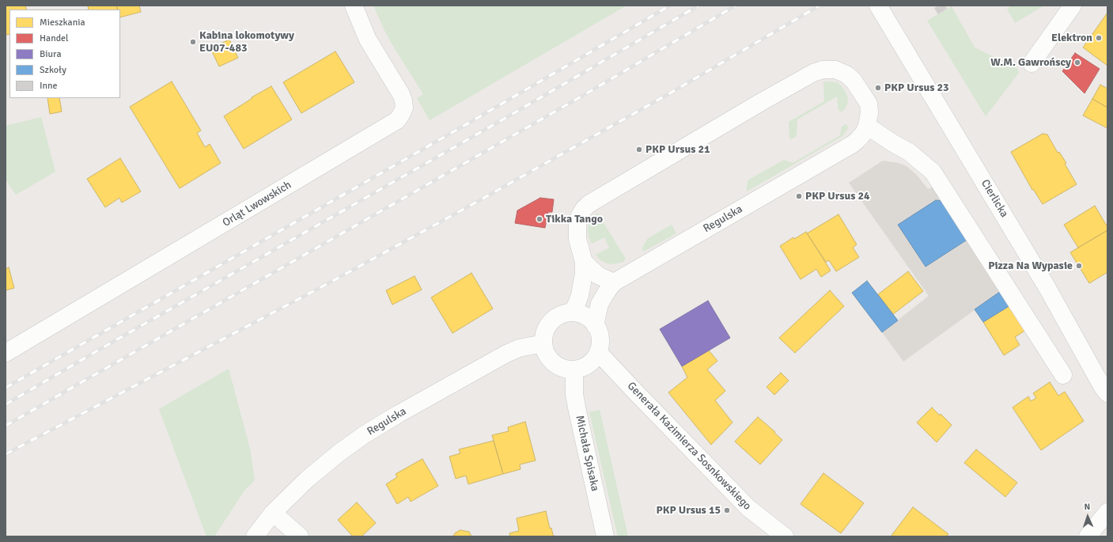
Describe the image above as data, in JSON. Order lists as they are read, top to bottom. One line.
{"streets":{"street":["Cierlicka","Orląt Lwowskich","Regulska","Generała Kazimierza Sosnkowskiego","Michała Spisaka"]},"crossings":[["Regulska","Generała Kazimierza Sosnkowskiego"],["Regulska","Michała Spisaka"],["Generała Kazimierza Sosnkowskiego","Michała Spisaka"]],"places":["Elektron","Kabina lokomotywy EU07-483","W.M. Gawrońscy","PKP Ursus 23","PKP Ursus 21","PKP Ursus 24","Tikka Tango","Pizza Na Wypasie","PKP Ursus 15"],"legend":["Mieszkania","Handel","Biura","Szkoły","Inne"],"north":"top"}
